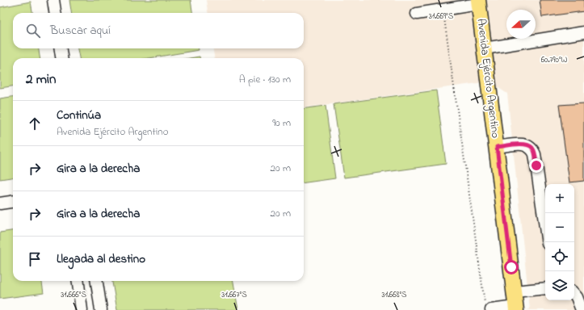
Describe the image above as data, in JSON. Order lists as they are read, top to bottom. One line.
{"streets":{"main road":["Avenida Ejército Argentino"]},"north":"left","page":{"search":"Buscar aquí","heading":["2 min","A pie · 130 m"],"list":[["Continúa","Avenida Ejército Argentino","90 m"],["Gira a la derecha","20 m"],["Gira a la derecha","20 m"],"Llegada al destino"],"map_buttons":["+","−"]},"coordinates":["31.669°S","60.790°W","31.666°S","31.667°S","31.668°S"]}
